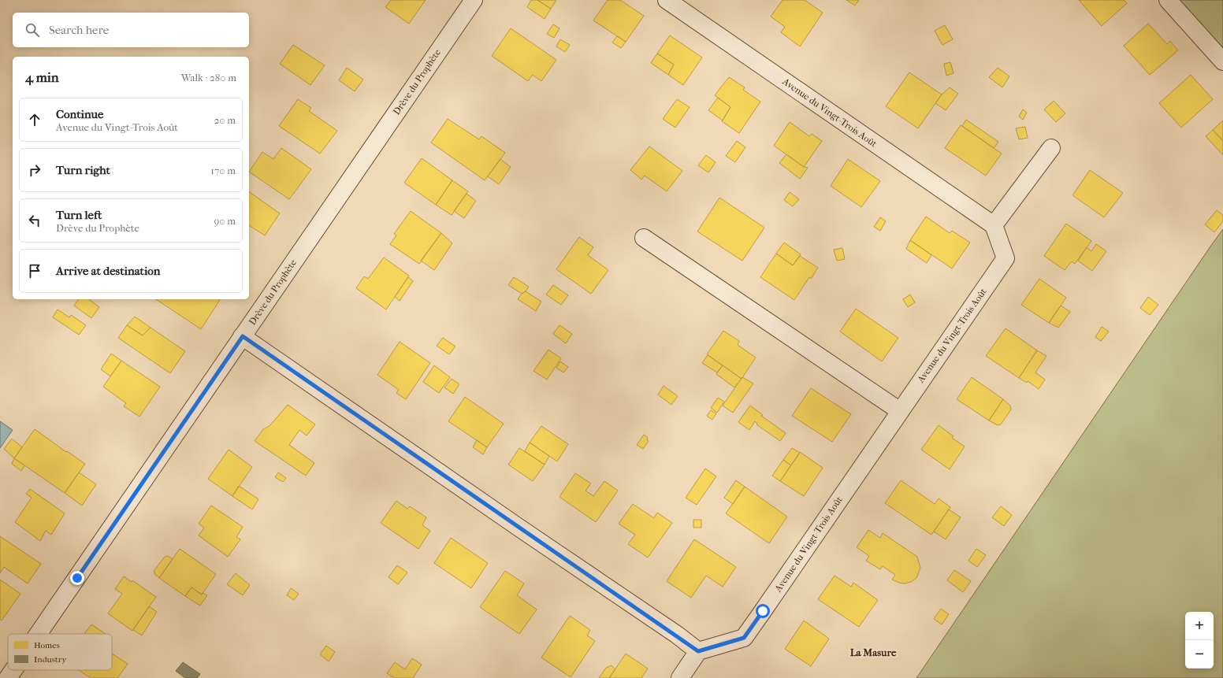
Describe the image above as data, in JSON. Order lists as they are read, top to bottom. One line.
{"streets":{"street":["Drève du Prophète","Avenue du Vingt-Trois Août"]},"districts":["La Masure"],"legend":["Homes","Industry"],"page":{"search":"Search here","heading":["4 min","Walk · 280 m"],"list":[["Continue","Avenue du Vingt-Trois Août","20 m"],["Turn right","170 m"],["Turn left","Drève du Prophète","90 m"],"Arrive at destination"],"map_buttons":["+","−"]}}
